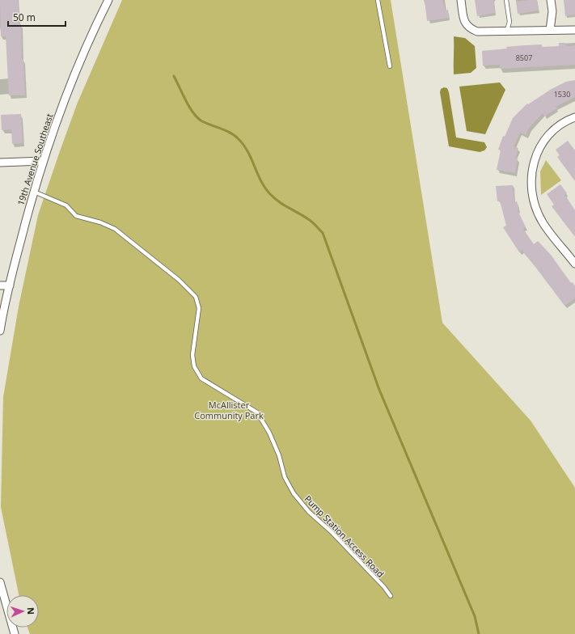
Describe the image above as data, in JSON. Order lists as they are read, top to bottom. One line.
{"streets":{"street":["19th Avenue Southeast"],"lane":["Pump Station Access Road"]},"crossings":[["19th Avenue Southeast","Pump Station Access Road"]],"parks":["McAllister Community Park"],"house_numbers":["8507","1530"],"scale_bar":"50 m","north":"right"}
